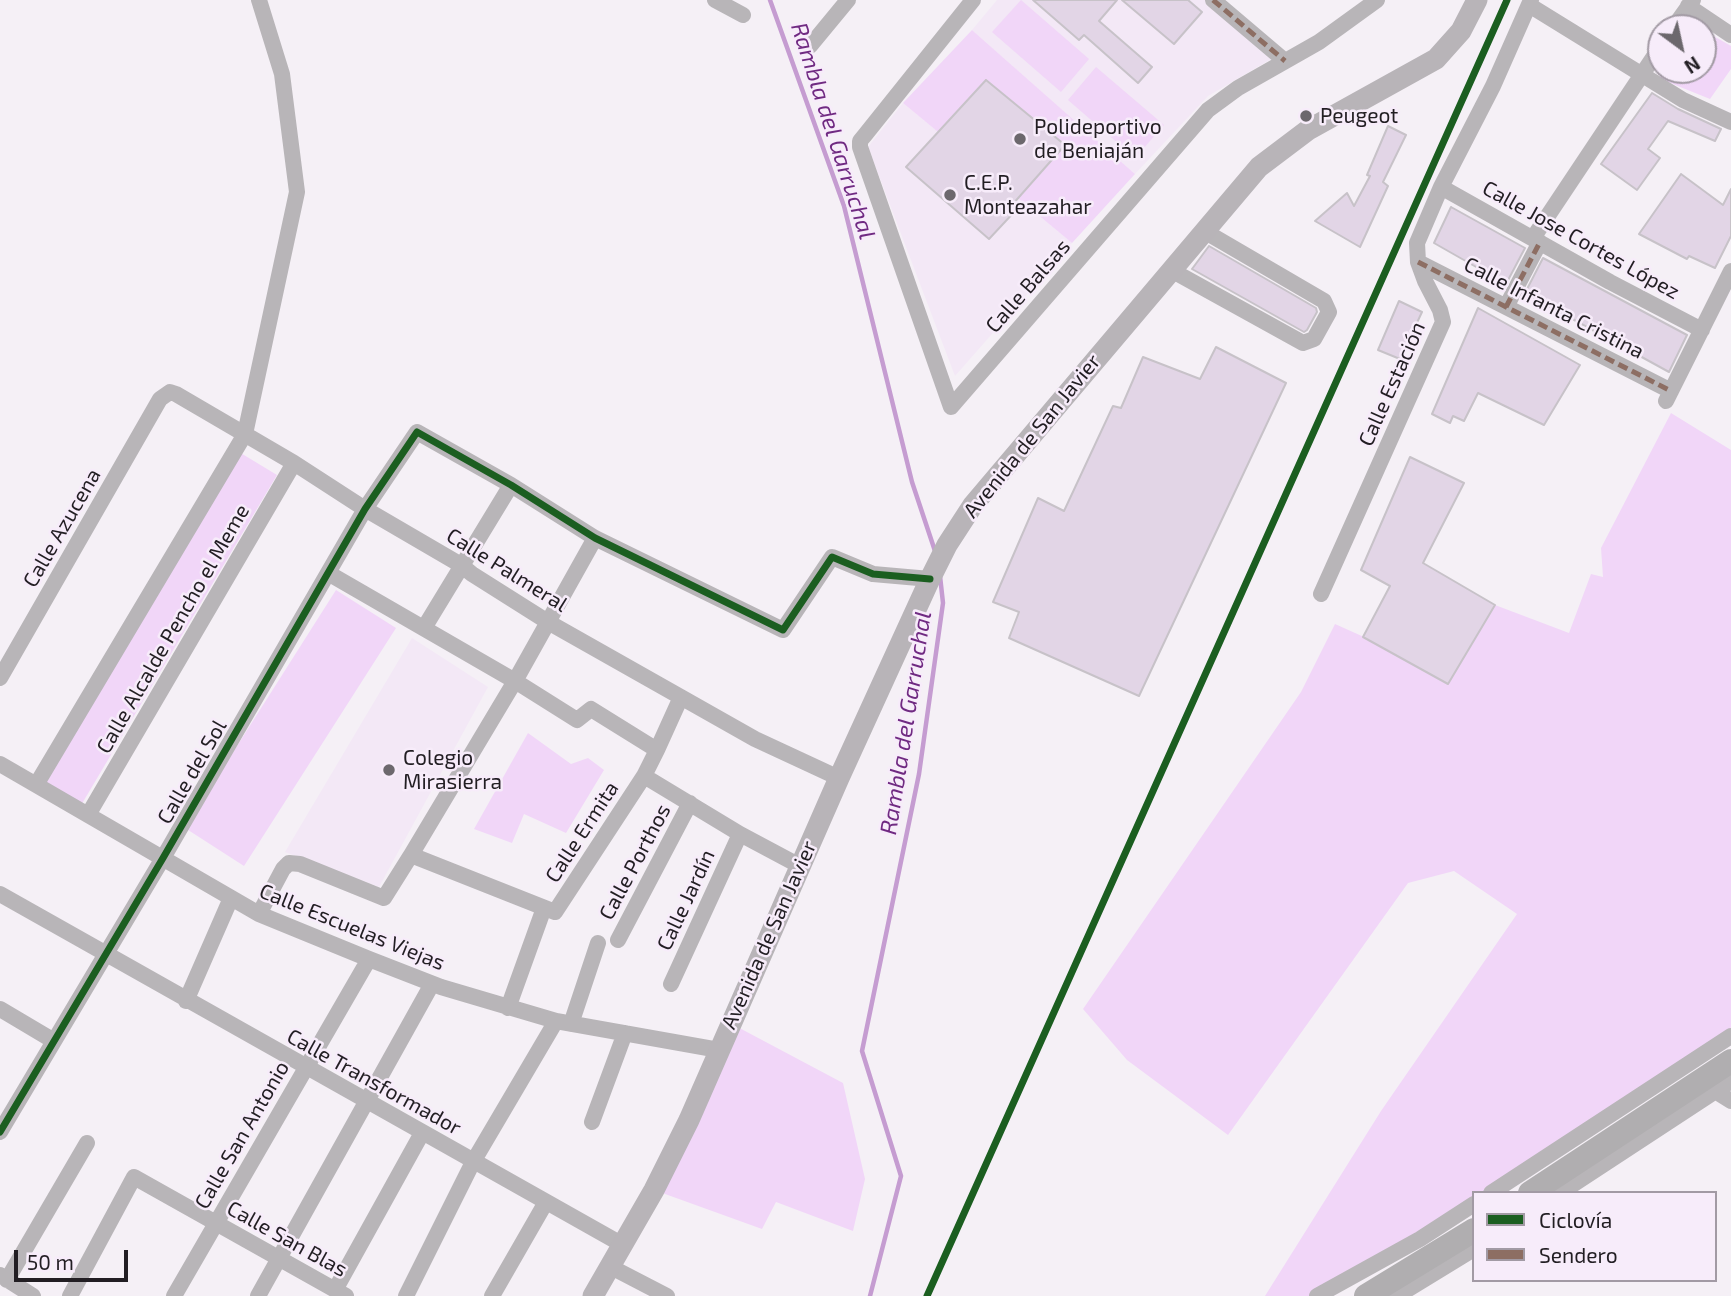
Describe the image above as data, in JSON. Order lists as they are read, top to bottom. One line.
{"streets":{"main road":["Avenida de San Javier"],"street":["Calle Jose Cortes López","Calle Balsas","Calle Infanta Cristina","Calle Estación","Calle Azucena","Calle Palmeral","Calle Alcalde Pencho el Meme","Calle del Sol","Calle Ermita","Calle Porthos","Calle Jardín","Calle Escuelas Viejas","Calle Transformador","Calle San Antonio","Calle San Blas"]},"crossings":[["Calle Jose Cortes López","Calle Infanta Cristina"],["Calle Infanta Cristina","Calle Estación"],["Avenida de San Javier","Calle Palmeral"],["Avenida de San Javier","Calle Escuelas Viejas"],["Avenida de San Javier","Calle Transformador"],["Calle Azucena","Calle Palmeral"],["Calle Palmeral","Calle Alcalde Pencho el Meme"],["Calle Palmeral","Calle del Sol"],["Calle Palmeral","Calle Ermita"],["Calle Alcalde Pencho el Meme","Calle Escuelas Viejas"],["Calle del Sol","Calle Escuelas Viejas"],["Calle del Sol","Calle Transformador"],["Calle Ermita","Calle Escuelas Viejas"],["Calle Escuelas Viejas","Calle San Antonio"],["Calle Transformador","Calle San Antonio"],["Calle San Antonio","Calle San Blas"]],"water":["Rambla del Garruchal"],"places":["Peugeot","Polideportivo de Beniaján","C.E.P. Monteazahar","Colegio Mirasierra"],"legend":["Ciclovía","Sendero"],"scale_bar":"50 m","north":"bottom right"}
